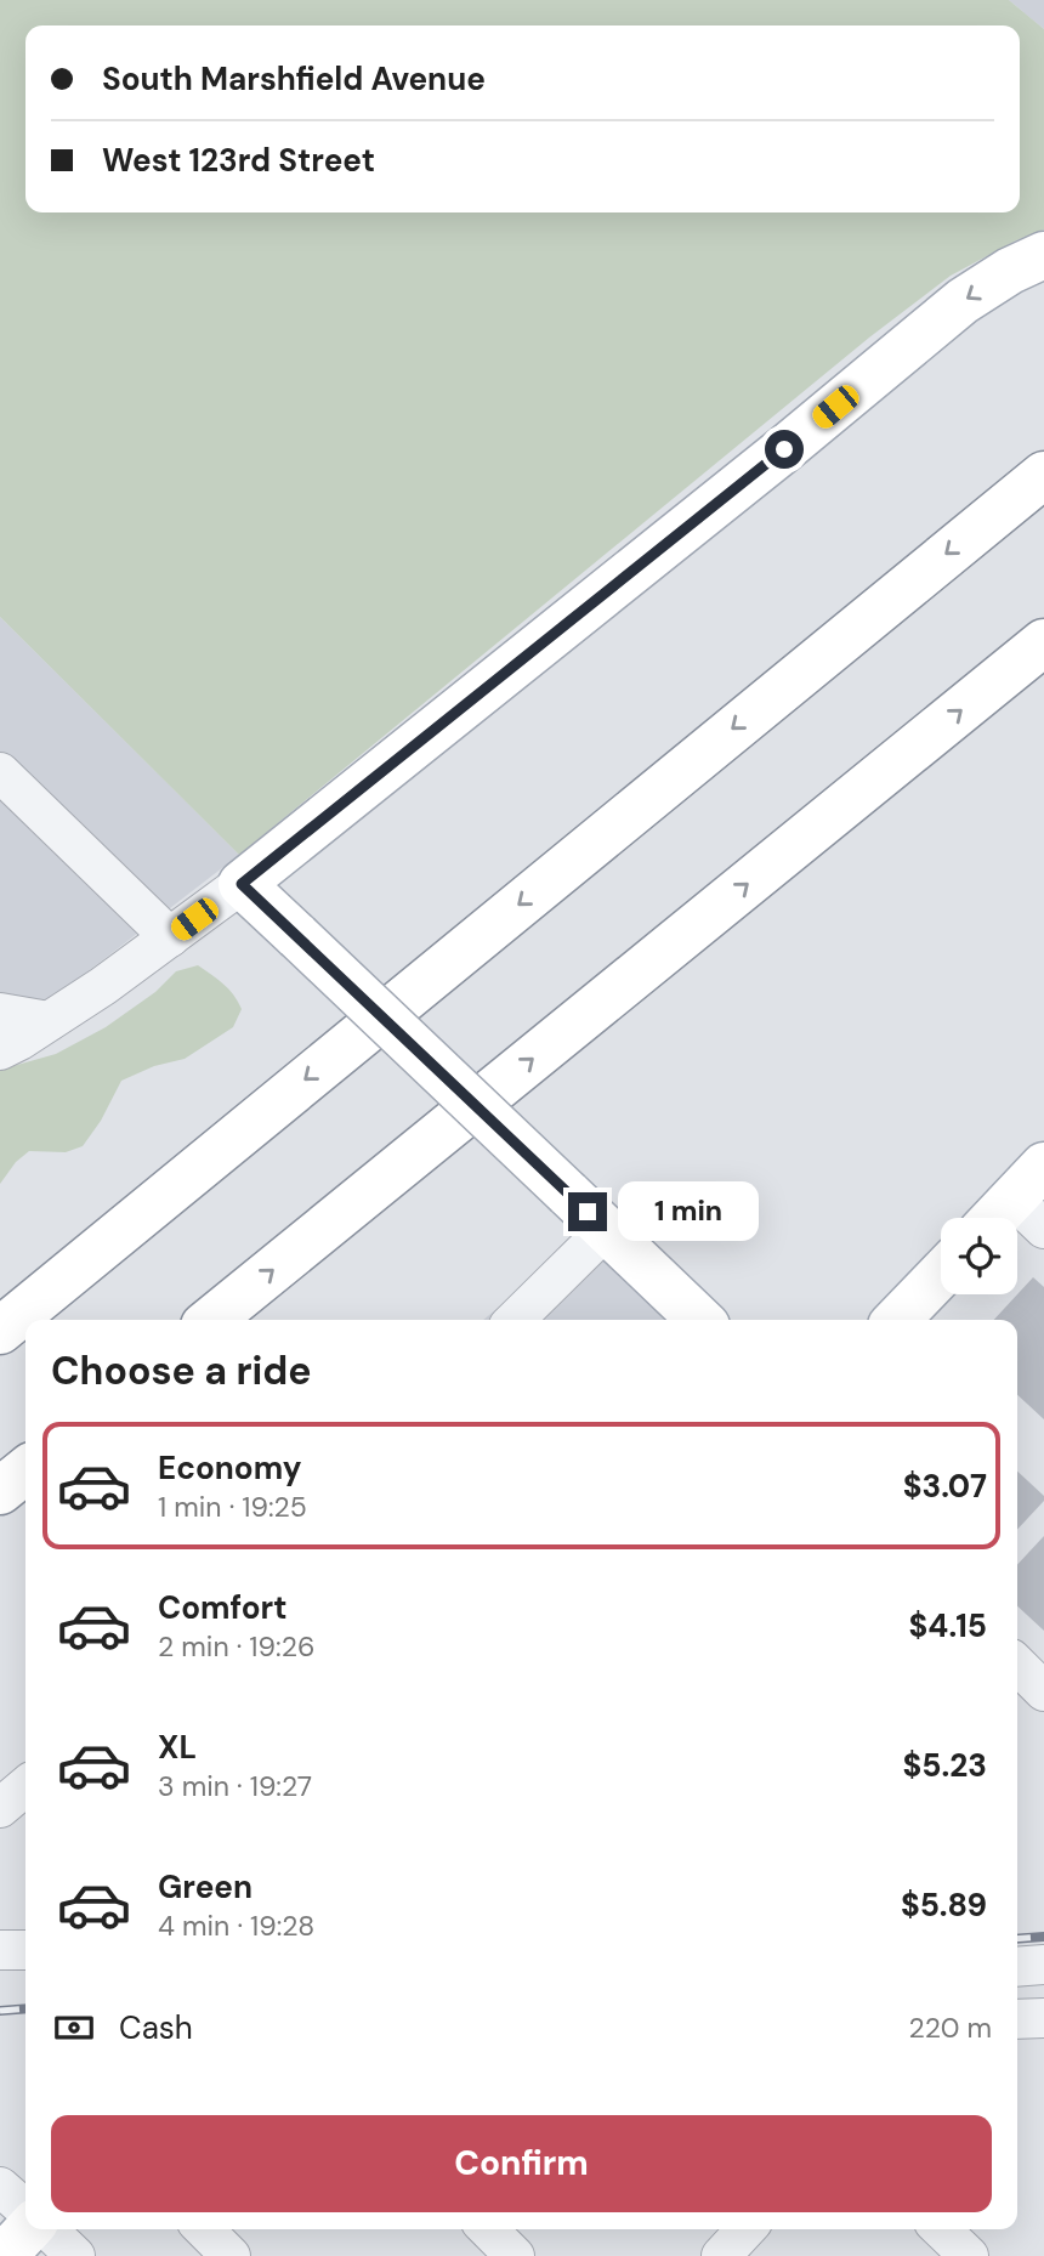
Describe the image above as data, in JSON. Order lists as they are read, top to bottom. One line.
{"page":{"banner":["South Marshfield Avenue","West 123rd Street"],"bubble":"1 min","heading":"Choose a ride","list":[{"name":"Economy","note":"1 min · 19:25","value":"$3.07"},{"name":"Comfort","note":"2 min · 19:26","value":"$4.15"},{"name":"XL","note":"3 min · 19:27","value":"$5.23"},{"name":"Green","note":"4 min · 19:28","value":"$5.89"}],"pay":["Cash","220 m"],"buttons":"Confirm"}}
